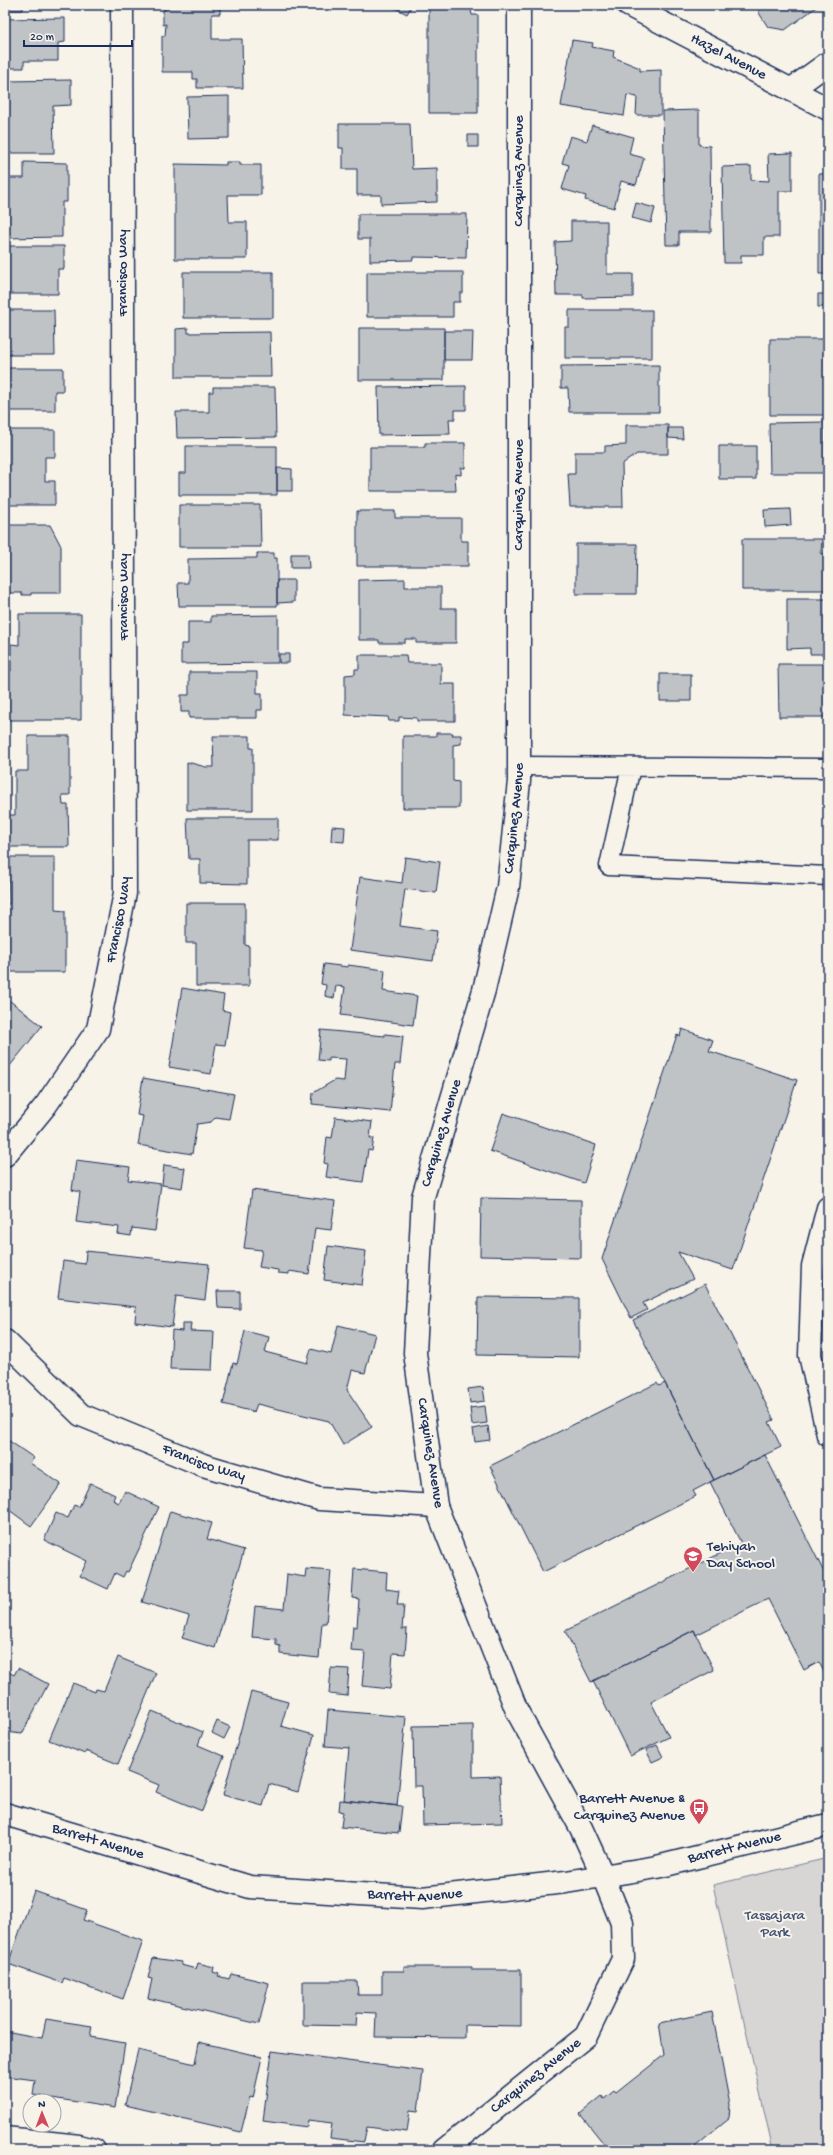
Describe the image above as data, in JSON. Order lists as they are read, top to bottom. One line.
{"streets":{"street":["Hazel Avenue","Carquinez Avenue","Francisco Way","Barrett Avenue"]},"crossings":[["Carquinez Avenue","Francisco Way"],["Carquinez Avenue","Barrett Avenue"]],"parks":["Tassajara Park"],"places":{"school or university":["Tehiyah Day School"],"bus stop":["Barrett Avenue & Carquinez Avenue"]},"scale_bar":"20 m","north":"top"}
